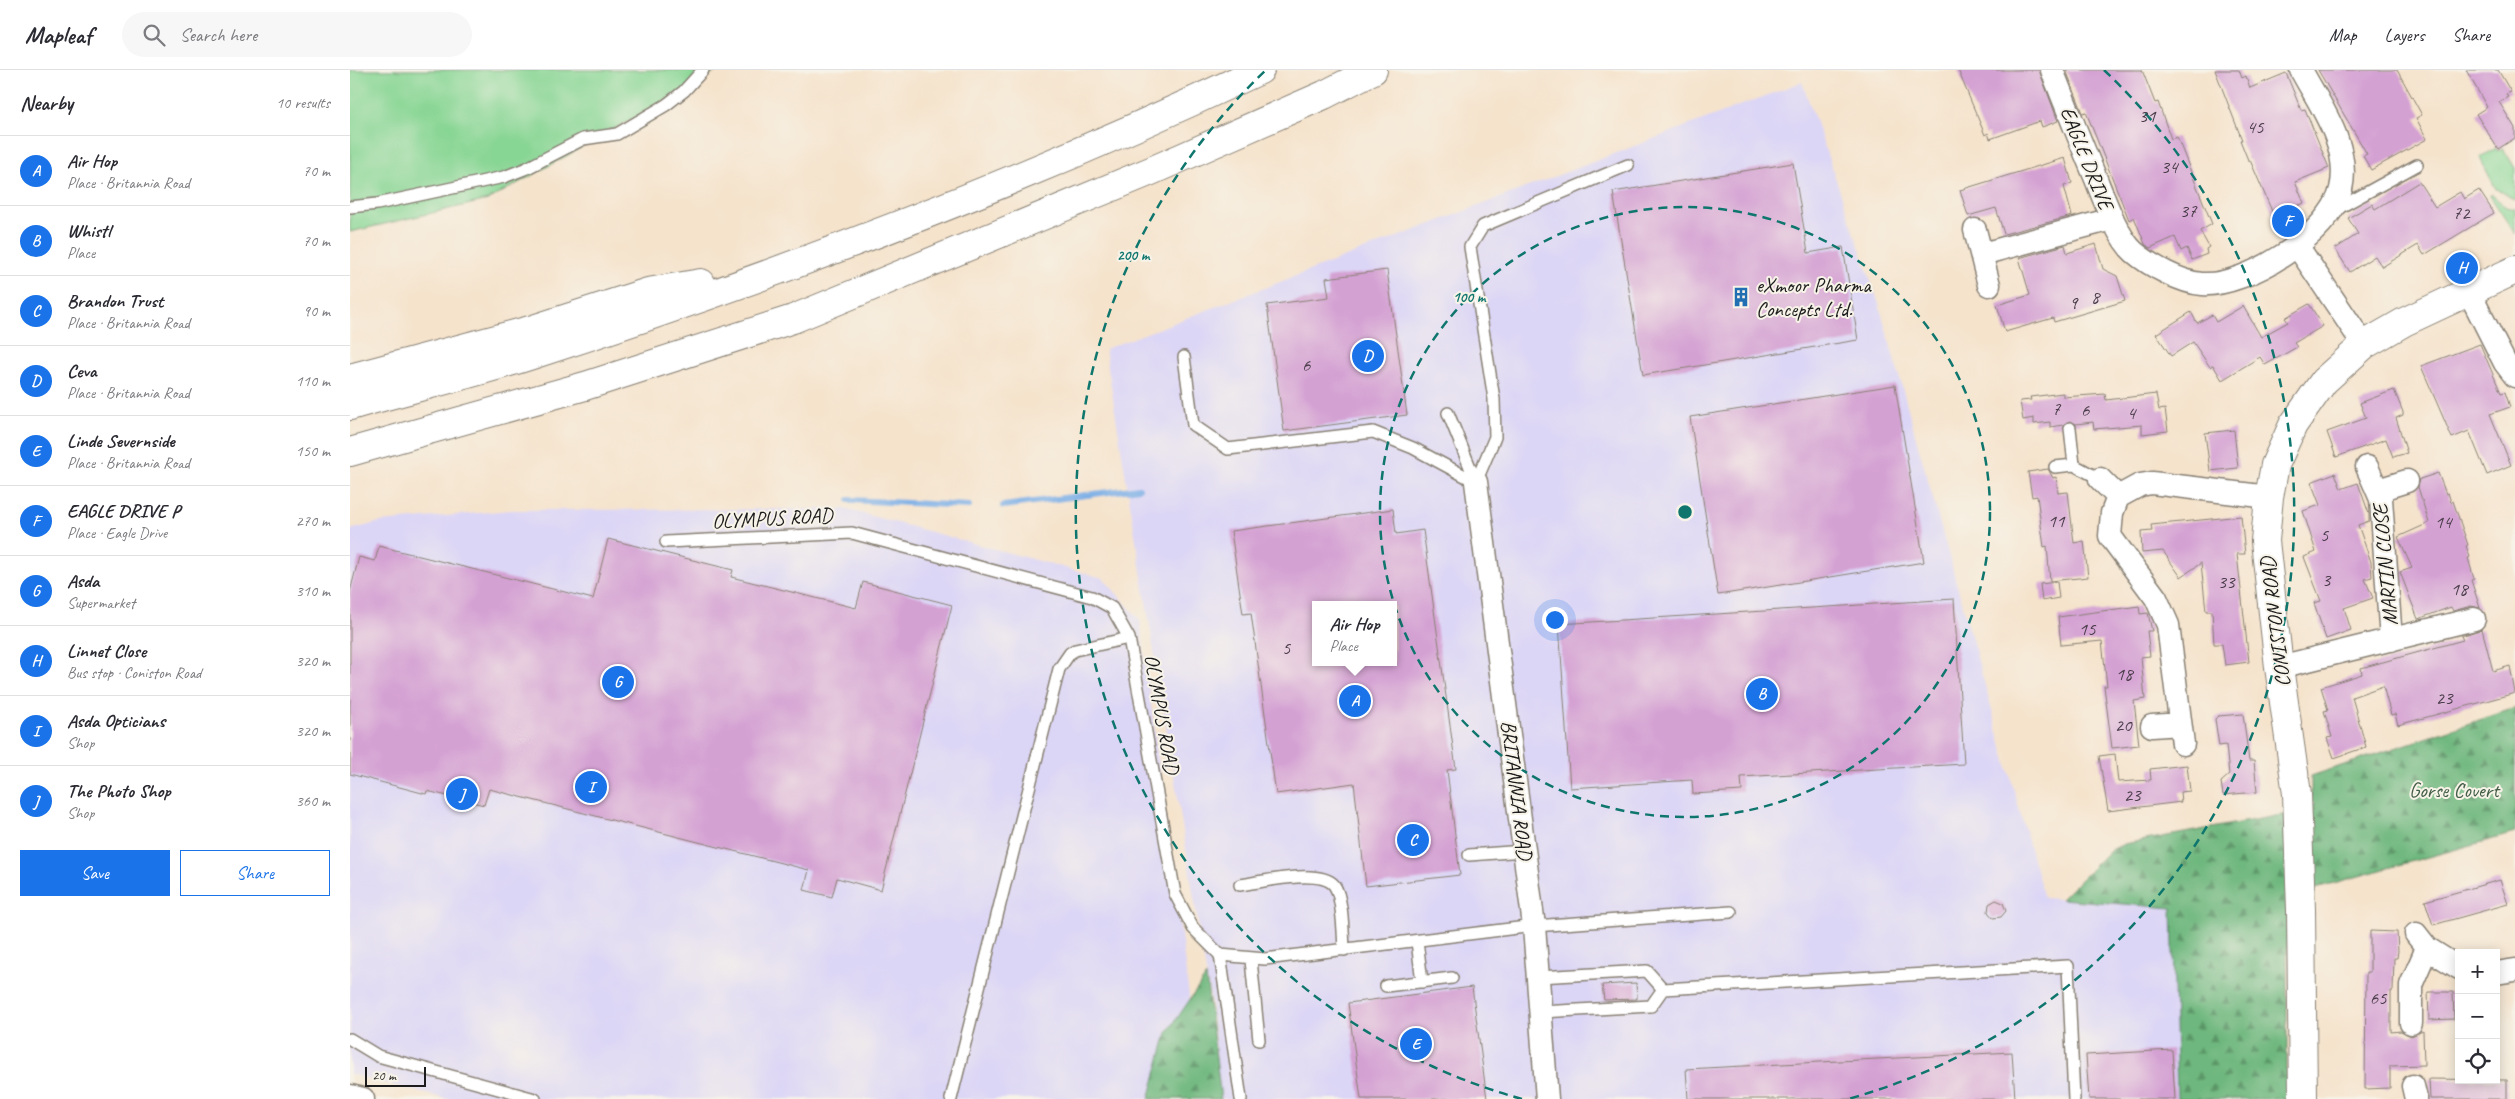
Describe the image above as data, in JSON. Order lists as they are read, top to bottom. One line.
{"streets":{"main road":["CONISTON ROAD"],"street":["EAGLE DRIVE","MARTIN CLOSE","BRITANNIA ROAD"],"lane":["OLYMPUS ROAD"]},"crossings":[["MARTIN CLOSE","CONISTON ROAD"]],"parks":["Gorse Covert"],"places":{"building":["eXmoor Pharma Concepts Ltd."]},"house_numbers":["31","45","34","37","72","8","9","6","7","6","4","11","14","5","3","33","18","15","5","18","23","20","23","65"],"scale_bar":"20 m","page":{"header":"Mapleaf","search":"Search here","nav":["Map","Layers","Share"],"heading":["Nearby","10 results"],"list":[{"mark":"A","name":"Air Hop","note":"Place · Britannia Road","value":"70 m"},{"mark":"B","name":"Whistl","note":"Place","value":"70 m"},{"mark":"C","name":"Brandon Trust","note":"Place · Britannia Road","value":"90 m"},{"mark":"D","name":"Ceva","note":"Place · Britannia Road","value":"110 m"},{"mark":"E","name":"Linde Severnside","note":"Place · Britannia Road","value":"150 m"},{"mark":"F","name":"EAGLE DRIVE P","note":"Place · Eagle Drive","value":"270 m"},{"mark":"G","name":"Asda","note":"Supermarket","value":"310 m"},{"mark":"H","name":"Linnet Close","note":"Bus stop · Coniston Road","value":"320 m"},{"mark":"I","name":"Asda Opticians","note":"Shop","value":"320 m"},{"mark":"J","name":"The Photo Shop","note":"Shop","value":"360 m"}],"pins":["F","H","D","G","B","A","I","J","C","E"],"popup":["Air Hop","Place"],"buttons":["Save","Share"],"map_buttons":["+","−"],"scale":"20 m"},"rings":["200 m","100 m"]}
